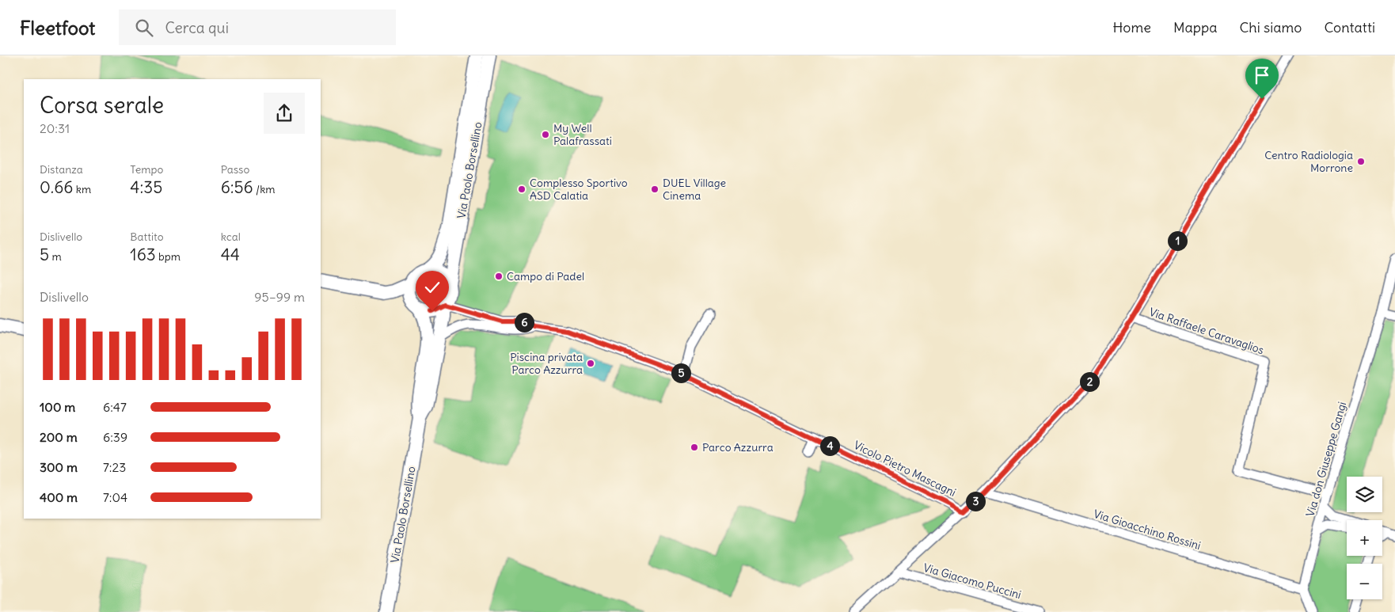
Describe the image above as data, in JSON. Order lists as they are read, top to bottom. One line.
{"streets":{"main road":["Via Paolo Borsellino"],"street":["Via Raffaele Caravaglios","Via don Giuseppe Gangi","Vicolo Pietro Mascagni","Via Gioacchino Rossini","Via Giacomo Puccini"]},"crossings":[["Via Paolo Borsellino","Vicolo Pietro Mascagni"],["Via Raffaele Caravaglios","Via don Giuseppe Gangi"],["Via don Giuseppe Gangi","Via Gioacchino Rossini"]],"places":["My Well Palafrassati","Centro Radiologia Morrone","Complesso Sportivo ASD Calatia","DUEL Village Cinema","Campo di Padel","Piscina privata Parco Azzurra","Parco Azzurra"],"page":{"header":"Fleetfoot","search":"Cerca qui","nav":["Home","Mappa","Chi siamo","Contatti"],"heading":["Corsa serale","20:31"],"stats":[["Distanza","0.66 km"],["Tempo","4:35"],["Passo","6:56 /km"],["Dislivello","5 m"],["Battito","163 bpm"],["kcal","44"]],"pins":["1","6","5","2","4","3"],"chart":["Dislivello","95–99 m"],"list":[{"name":"100 m","note":"6:47"},{"name":"200 m","note":"6:39"},{"name":"300 m","note":"7:23"},{"name":"400 m","note":"7:04"}],"map_buttons":["+","−"]}}
